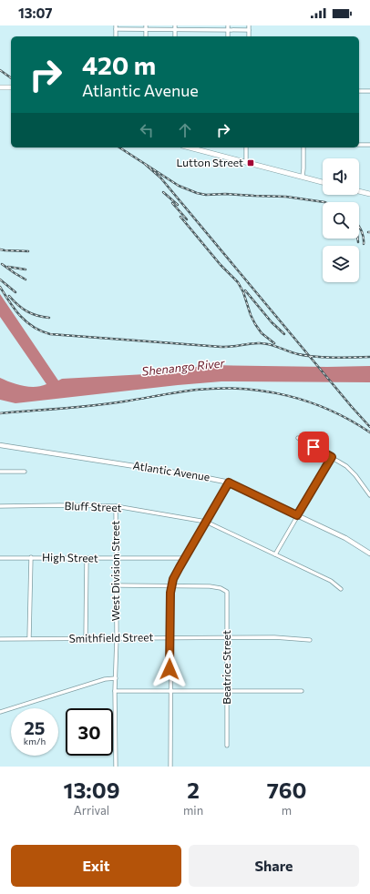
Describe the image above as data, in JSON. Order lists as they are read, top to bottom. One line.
{"streets":{"street":["Atlantic Avenue","Bluff Street","High Street","West Division Street","Smithfield Street","Beatrice Street"]},"crossings":[["Bluff Street","West Division Street"],["High Street","West Division Street"],["West Division Street","Smithfield Street"],["Smithfield Street","Beatrice Street"]],"water":["Shenango River"],"places":{"transit":["Lutton Street"]},"page":{"status":"13:07","turn":["420 m","Atlantic Avenue"],"speed":"25 km/h","limit":"30","eta":["13:09","Arrival","2","min","760","m"],"buttons":["Exit","Share"]}}
